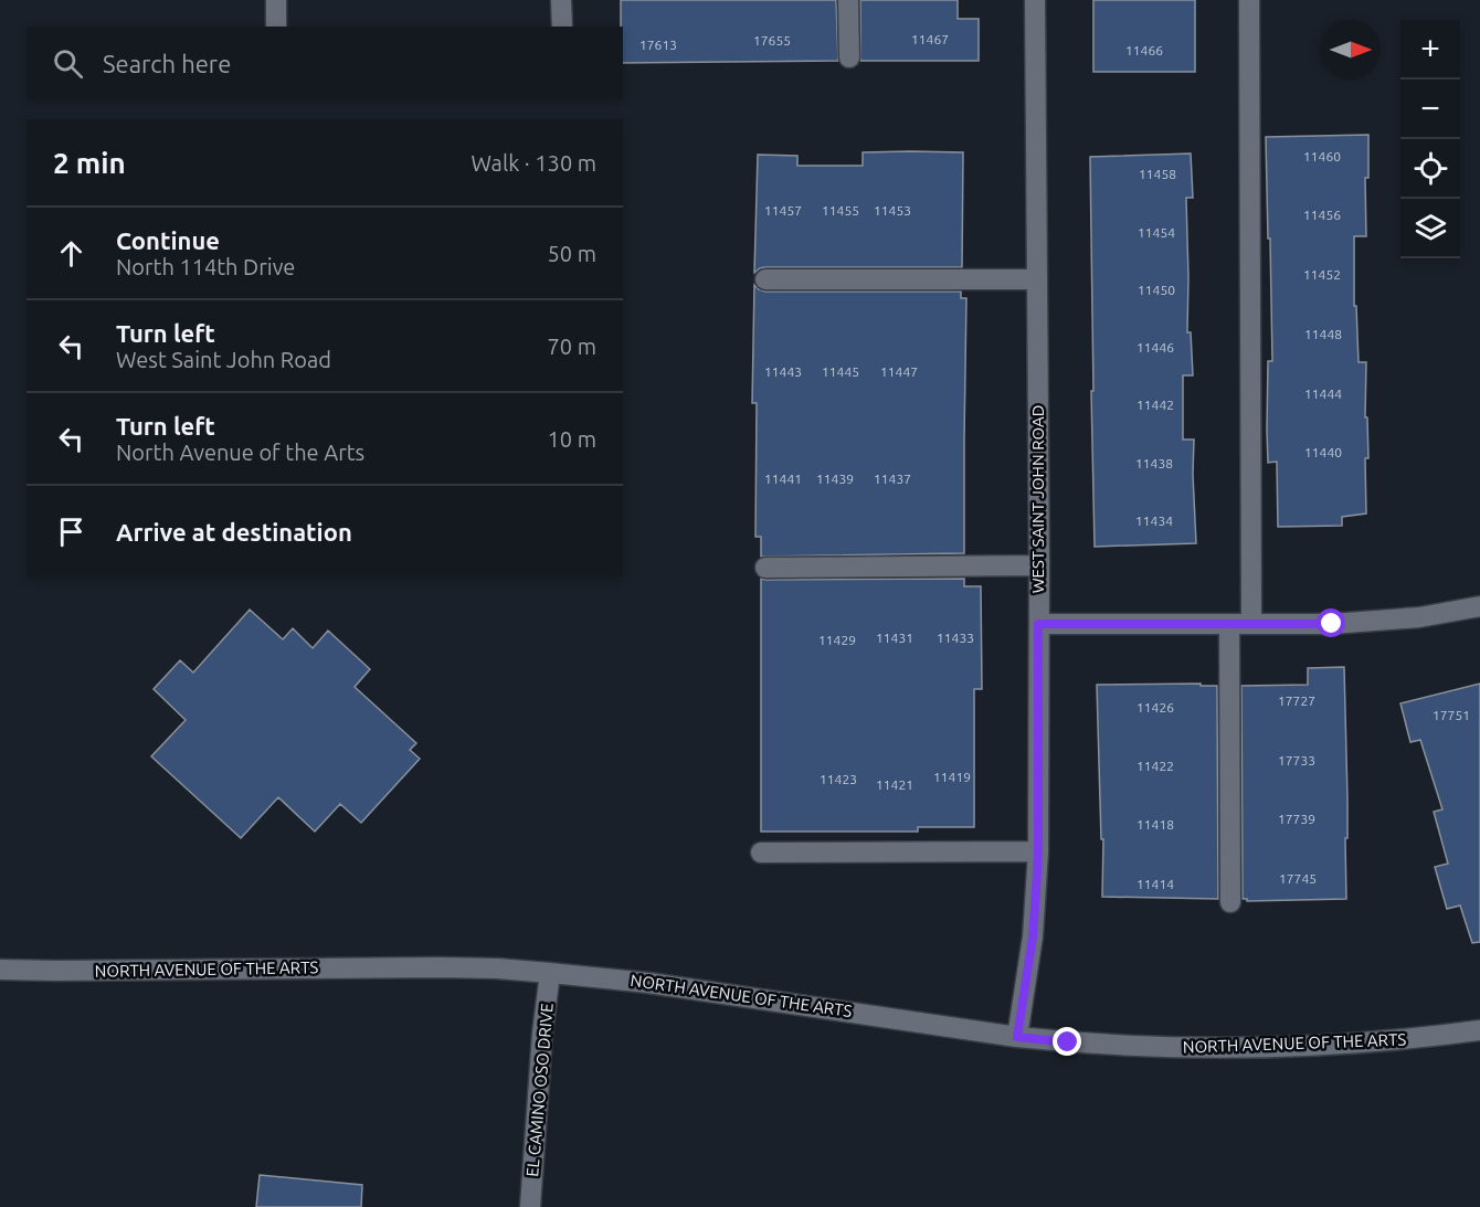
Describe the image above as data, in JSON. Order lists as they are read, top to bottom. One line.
{"streets":{"street":["WEST SAINT JOHN ROAD","NORTH AVENUE OF THE ARTS","EL CAMINO OSO DRIVE"]},"crossings":[["WEST SAINT JOHN ROAD","NORTH AVENUE OF THE ARTS"],["NORTH AVENUE OF THE ARTS","EL CAMINO OSO DRIVE"]],"house_numbers":["11467","17655","17613","11466","11460","11458","11457","11455","11453","11456","11454","11452","11450","11448","11446","11443","11445","11447","11444","11442","11440","11438","11441","11439","11437","11434","11431","11433","11429","17727","11426","17751","17733","11422","11419","11423","11421","17739","11418","17745","11414"],"north":"right","page":{"map_buttons":["+","−"],"search":"Search here","heading":["2 min","Walk · 130 m"],"list":[["Continue","North 114th Drive","50 m"],["Turn left","West Saint John Road","70 m"],["Turn left","North Avenue of the Arts","10 m"],"Arrive at destination"]}}
